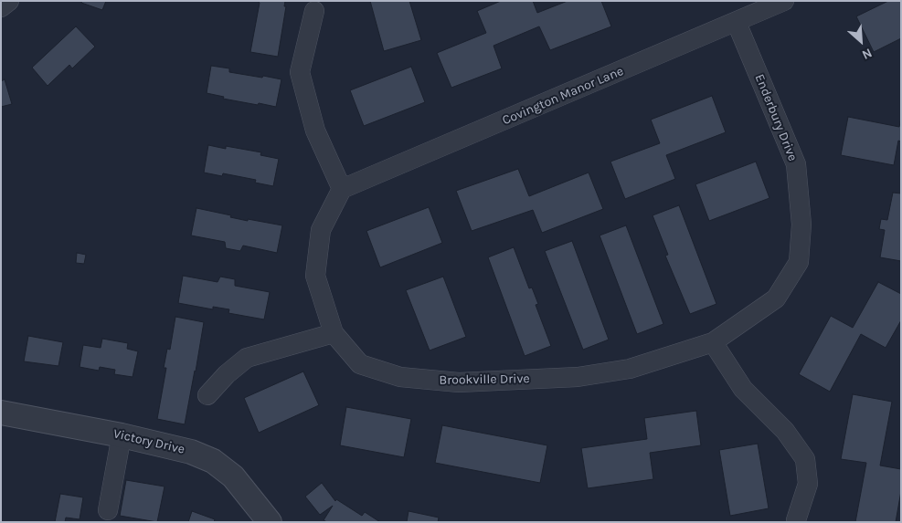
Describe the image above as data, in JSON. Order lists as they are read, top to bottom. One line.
{"streets":{"street":["Covington Manor Lane","Enderbury Drive","Brookville Drive","Victory Drive"]},"crossings":[["Covington Manor Lane","Enderbury Drive"],["Covington Manor Lane","Brookville Drive"],["Enderbury Drive","Brookville Drive"]],"north":"bottom right"}
